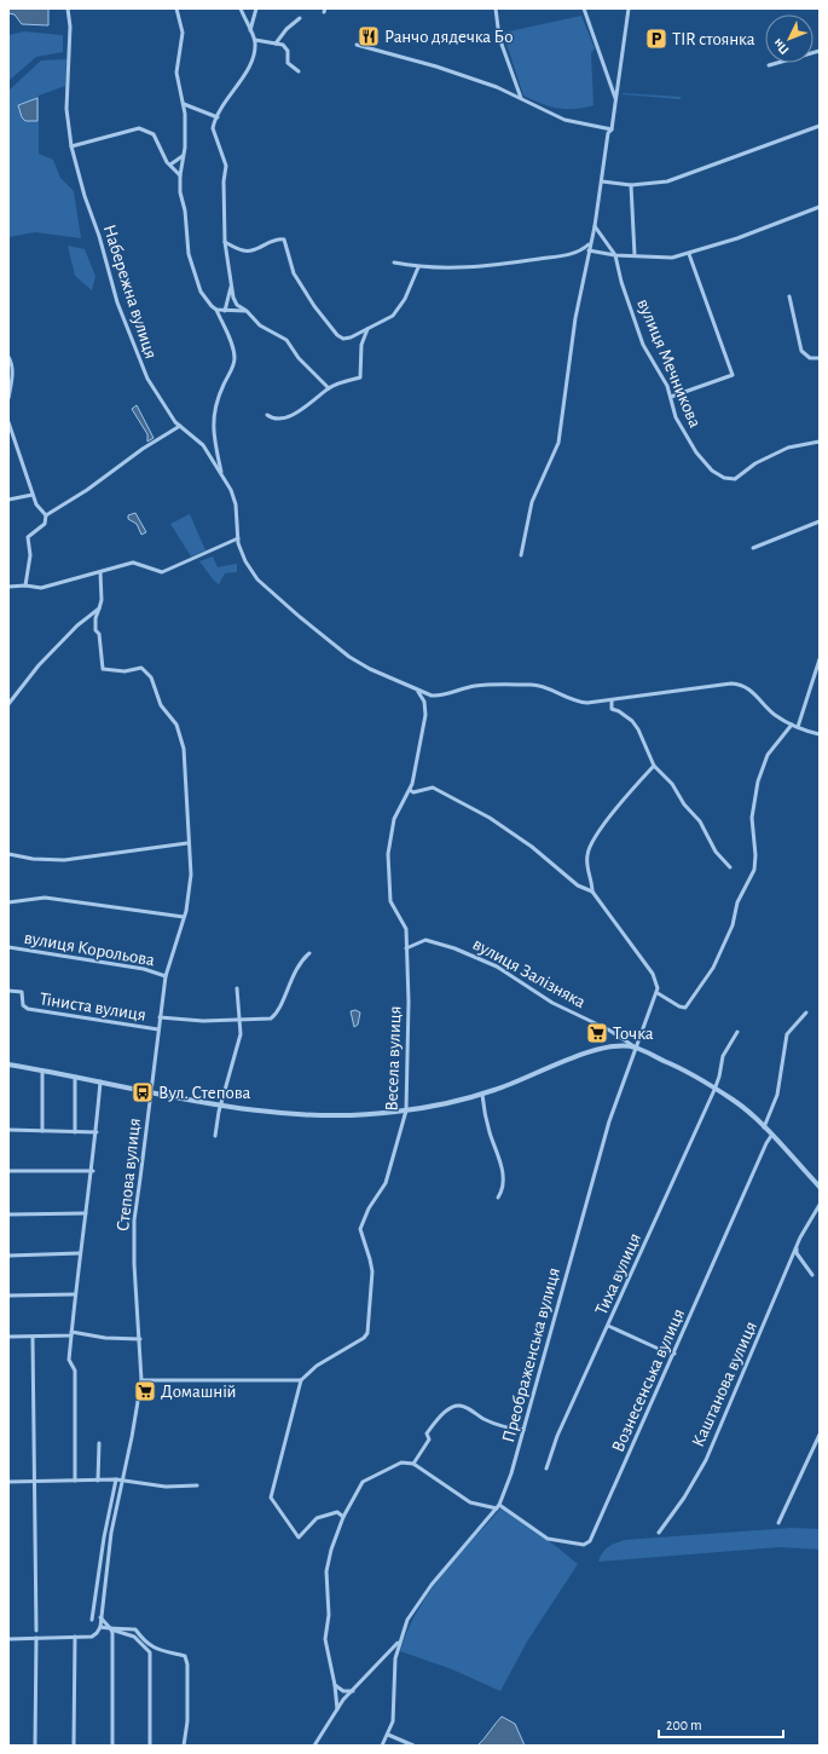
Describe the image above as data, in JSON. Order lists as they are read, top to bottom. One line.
{"streets":{"street":["Набережна вулиця","вулиця Мечникова","вулиця Корольова","вулиця Залізняка","Тіниста вулиця","Весела вулиця","Степова вулиця","Тиха вулиця","Преображенська вулиця","Вознесенська вулиця","Каштанова вулиця"]},"crossings":[["вулиця Корольова","Степова вулиця"],["вулиця Залізняка","Весела вулиця"],["вулиця Залізняка","Преображенська вулиця"],["Тіниста вулиця","Степова вулиця"],["Преображенська вулиця","Вознесенська вулиця"]],"places":{"restaurant":["Ранчо дядечка Бо"],"parking":["TIR стоянка"],"supermarket":["Точка","Домашній"],"bus stop":["Вул. Степова"]},"scale_bar":"200 m","north":"bottom left"}
